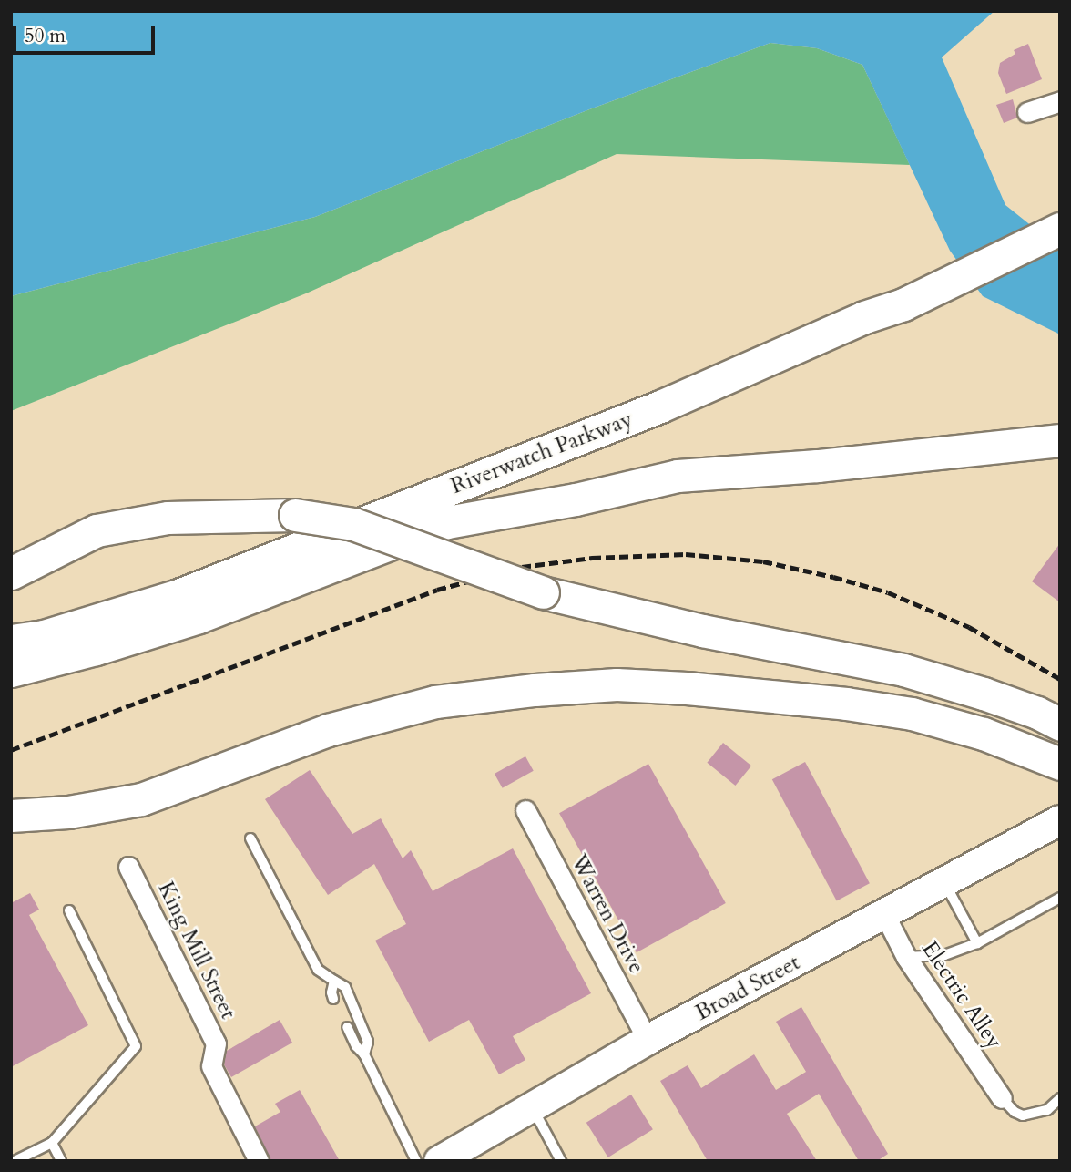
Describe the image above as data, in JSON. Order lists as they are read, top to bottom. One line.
{"streets":{"main road":["Riverwatch Parkway","Broad Street"],"street":["Warren Drive","King Mill Street","Electric Alley"]},"crossings":[["Warren Drive","Broad Street"],["Broad Street","Electric Alley"]],"scale_bar":"50 m"}
